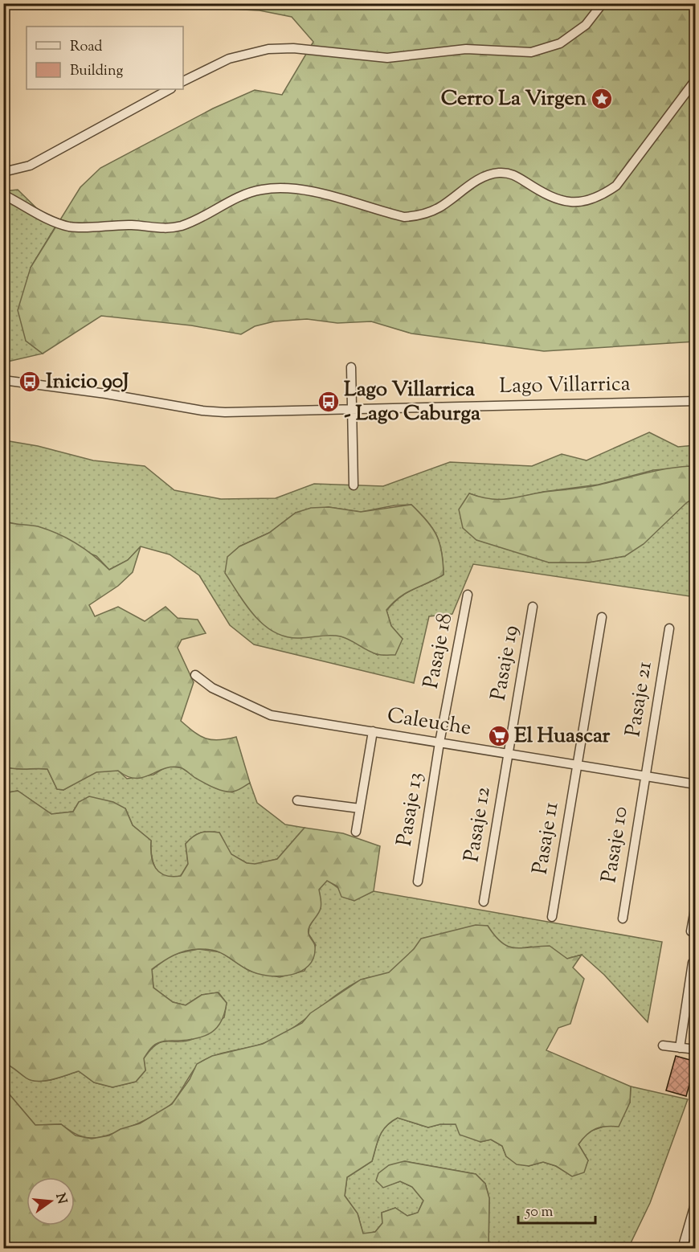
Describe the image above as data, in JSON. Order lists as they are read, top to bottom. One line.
{"streets":{"street":["Lago Villarrica","Pasaje 18","Pasaje 19","Pasaje 21","Caleuche","Pasaje 13","Pasaje 12","Pasaje 11","Pasaje 10"]},"crossings":[["Pasaje 18","Caleuche"],["Pasaje 18","Pasaje 13"],["Pasaje 19","Caleuche"],["Pasaje 19","Pasaje 12"],["Pasaje 21","Caleuche"],["Pasaje 21","Pasaje 10"],["Caleuche","Pasaje 13"],["Caleuche","Pasaje 12"],["Caleuche","Pasaje 11"],["Caleuche","Pasaje 10"]],"places":{"place":["Cerro La Virgen"],"bus stop":["Inicio 90J","Lago Villarrica - Lago Caburga"],"supermarket":["El Huascar"]},"legend":["Road","Building"],"scale_bar":"50 m","north":"right"}
